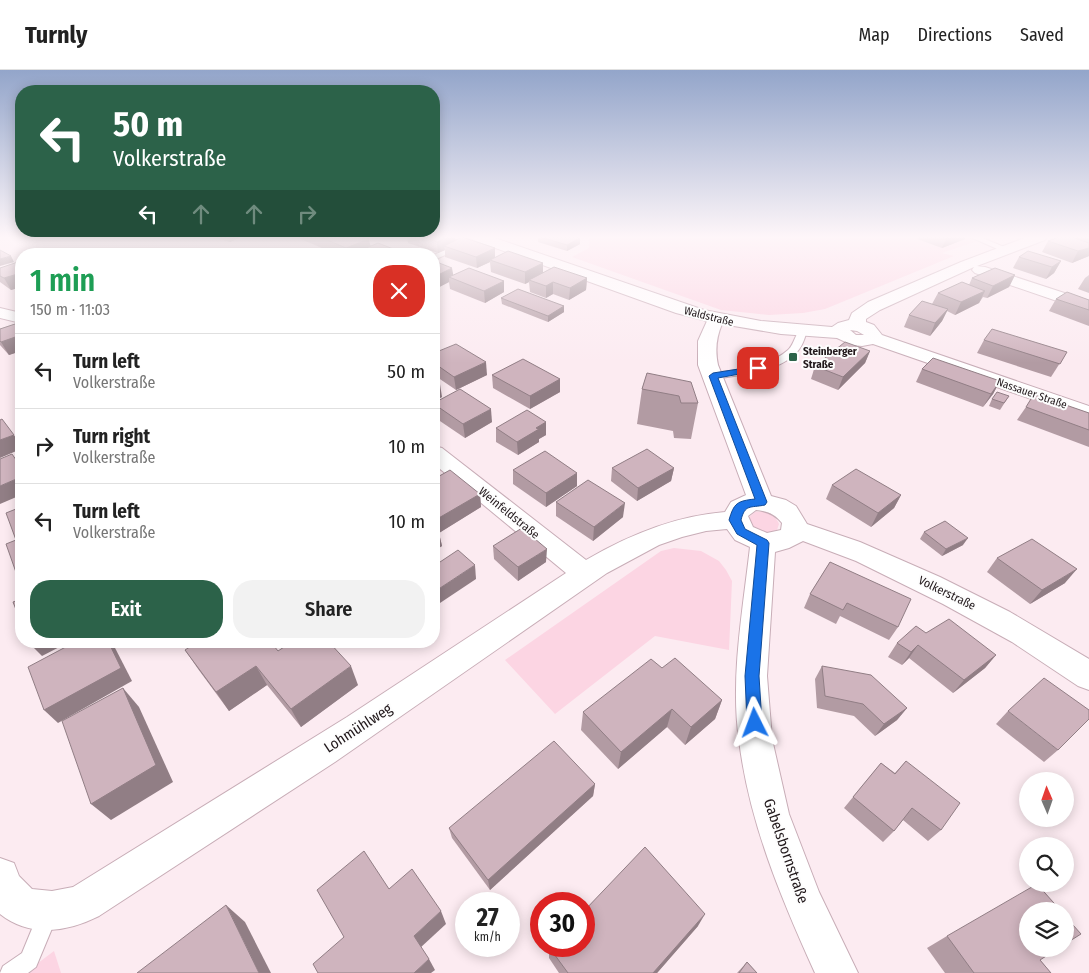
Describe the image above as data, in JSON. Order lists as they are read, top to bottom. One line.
{"streets":{"street":["Waldstraße","Nassauer Straße","Weinfeldstraße","Volkerstraße","Lohmühlweg","Gabelsbornstraße"]},"crossings":[["Weinfeldstraße","Lohmühlweg"],["Volkerstraße","Lohmühlweg"],["Volkerstraße","Gabelsbornstraße"],["Lohmühlweg","Gabelsbornstraße"]],"places":{"transit":["Steinberger Straße"]},"north":"top","page":{"header":"Turnly","nav":["Map","Directions","Saved"],"turn":["50 m","Volkerstraße"],"heading":["1 min","150 m · 11:03"],"list":[{"name":"Turn left","note":"Volkerstraße","value":"50 m"},{"name":"Turn right","note":"Volkerstraße","value":"10 m"},{"name":"Turn left","note":"Volkerstraße","value":"10 m"}],"buttons":["Exit","Share"],"speed":"27 km/h","limit":"30"}}
